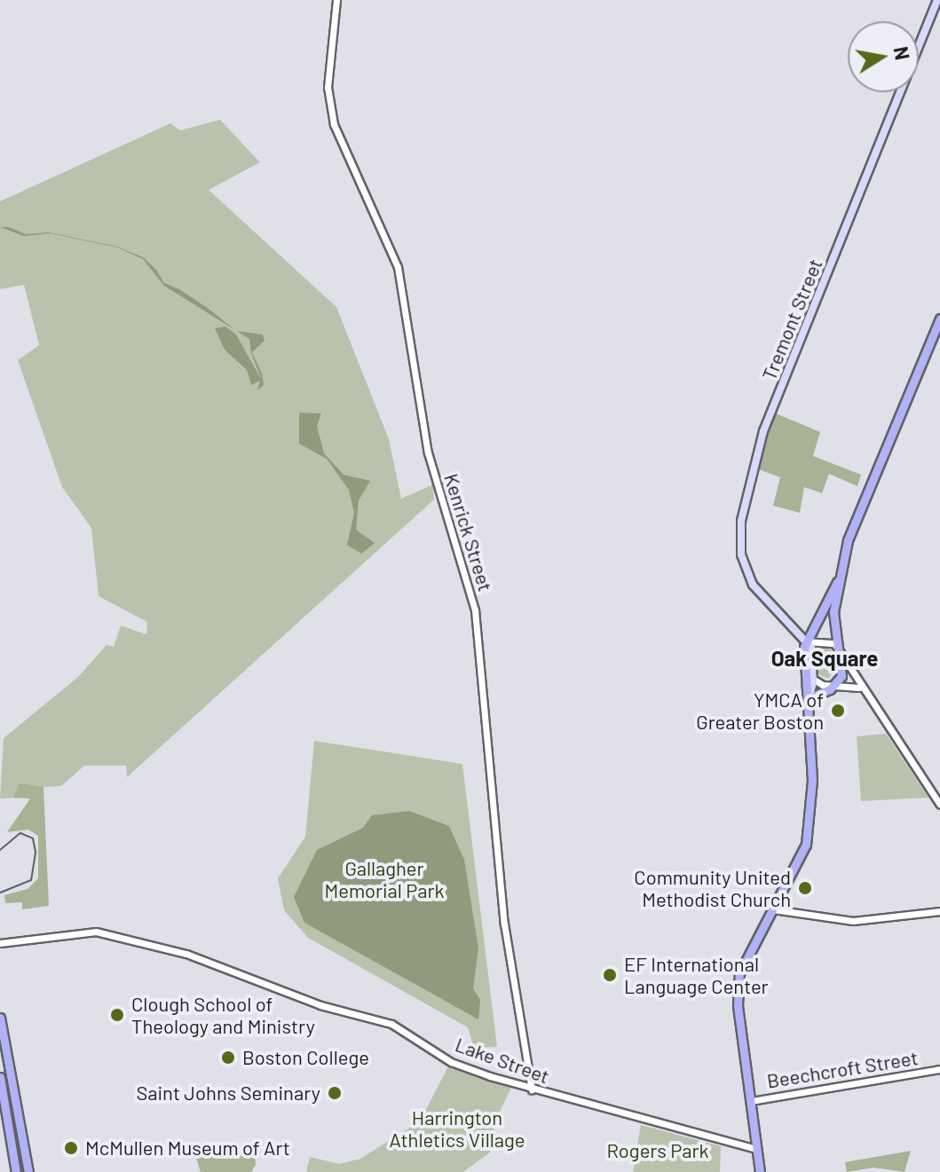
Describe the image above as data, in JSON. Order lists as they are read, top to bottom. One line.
{"streets":{"main road":["Tremont Street"],"street":["Kenrick Street","Lake Street","Beechcroft Street"]},"crossings":[["Kenrick Street","Lake Street"]],"districts":["Oak Square"],"parks":["Gallagher Memorial Park","Harrington Athletics Village","Rogers Park"],"places":["YMCA of Greater Boston","Community United Methodist Church","EF International Language Center","Clough School of Theology and Ministry","Boston College","Saint Johns Seminary","McMullen Museum of Art"],"north":"right"}
